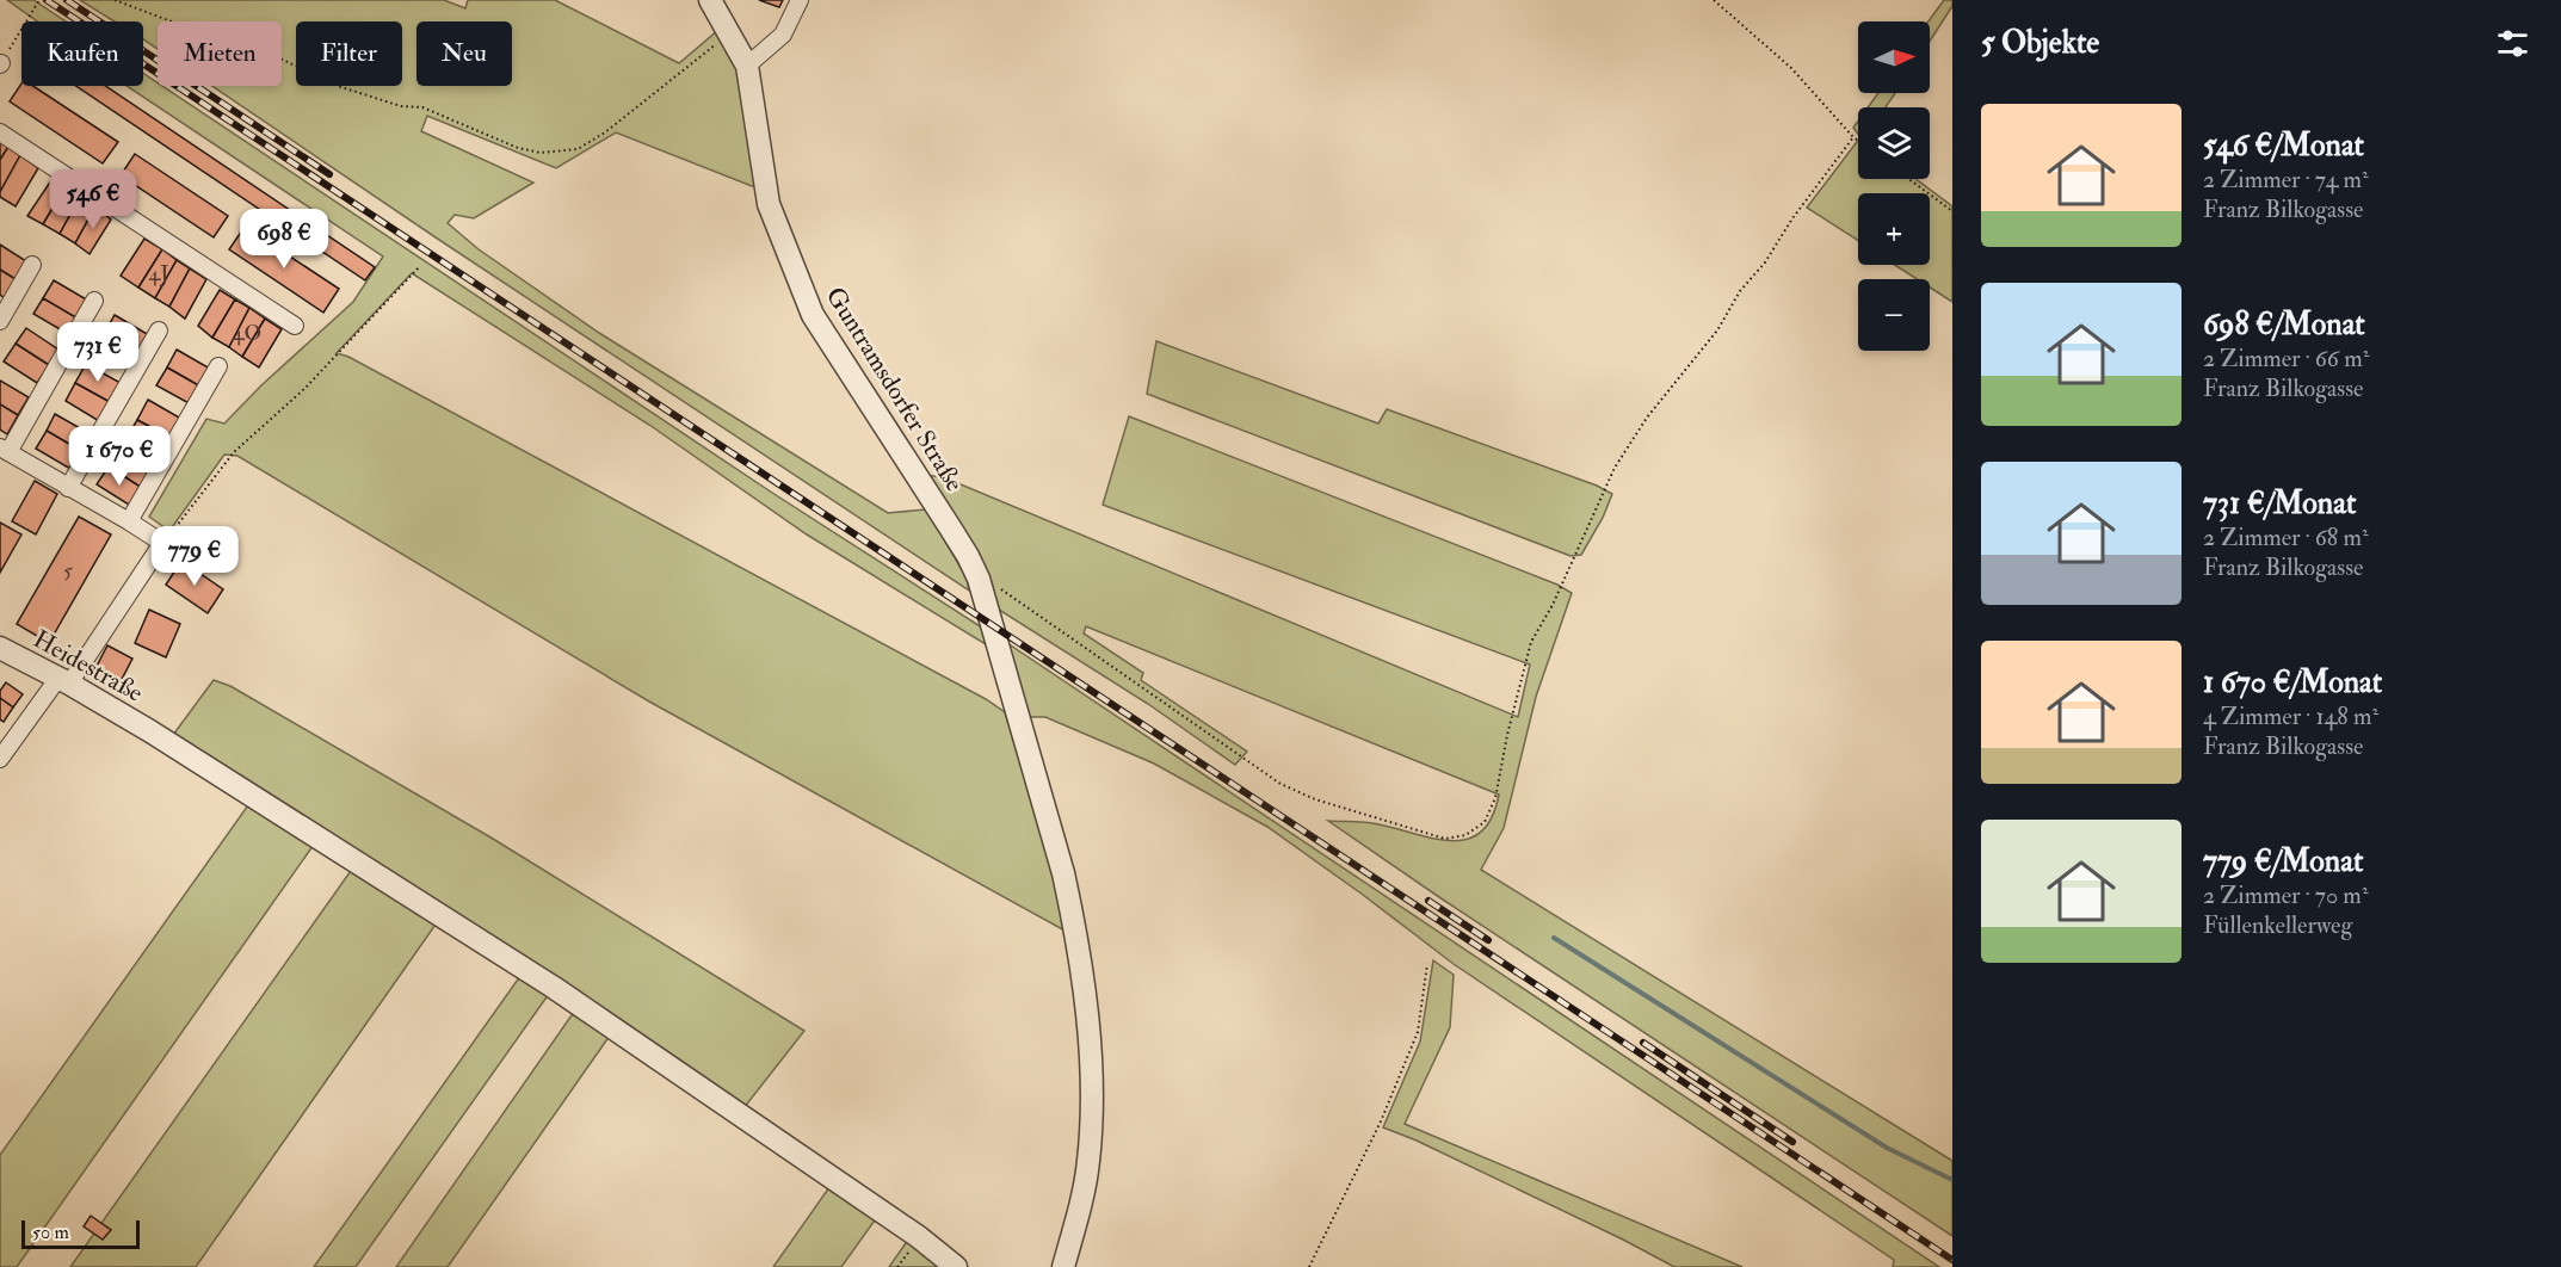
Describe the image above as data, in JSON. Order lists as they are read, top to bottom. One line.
{"streets":{"street":["Guntramsdorfer Straße","Heidestraße"]},"house_numbers":["4J","4O","5"],"scale_bar":"50 m","north":"right","page":{"heading":"5 Objekte","map_buttons":["+","−"],"chip":["Kaufen","Mieten","Filter","Neu"],"list":[{"name":"546 €/Monat","note":"2 Zimmer · 74 m² · Franz Bilkogasse"},{"name":"698 €/Monat","note":"2 Zimmer · 66 m² · Franz Bilkogasse"},{"name":"731 €/Monat","note":"2 Zimmer · 68 m² · Franz Bilkogasse"},{"name":"1 670 €/Monat","note":"4 Zimmer · 148 m² · Franz Bilkogasse"},{"name":"779 €/Monat","note":"2 Zimmer · 70 m² · Füllenkellerweg"}],"price":["546 €","698 €","731 €","1 670 €","779 €"],"scale":"50 m"}}
